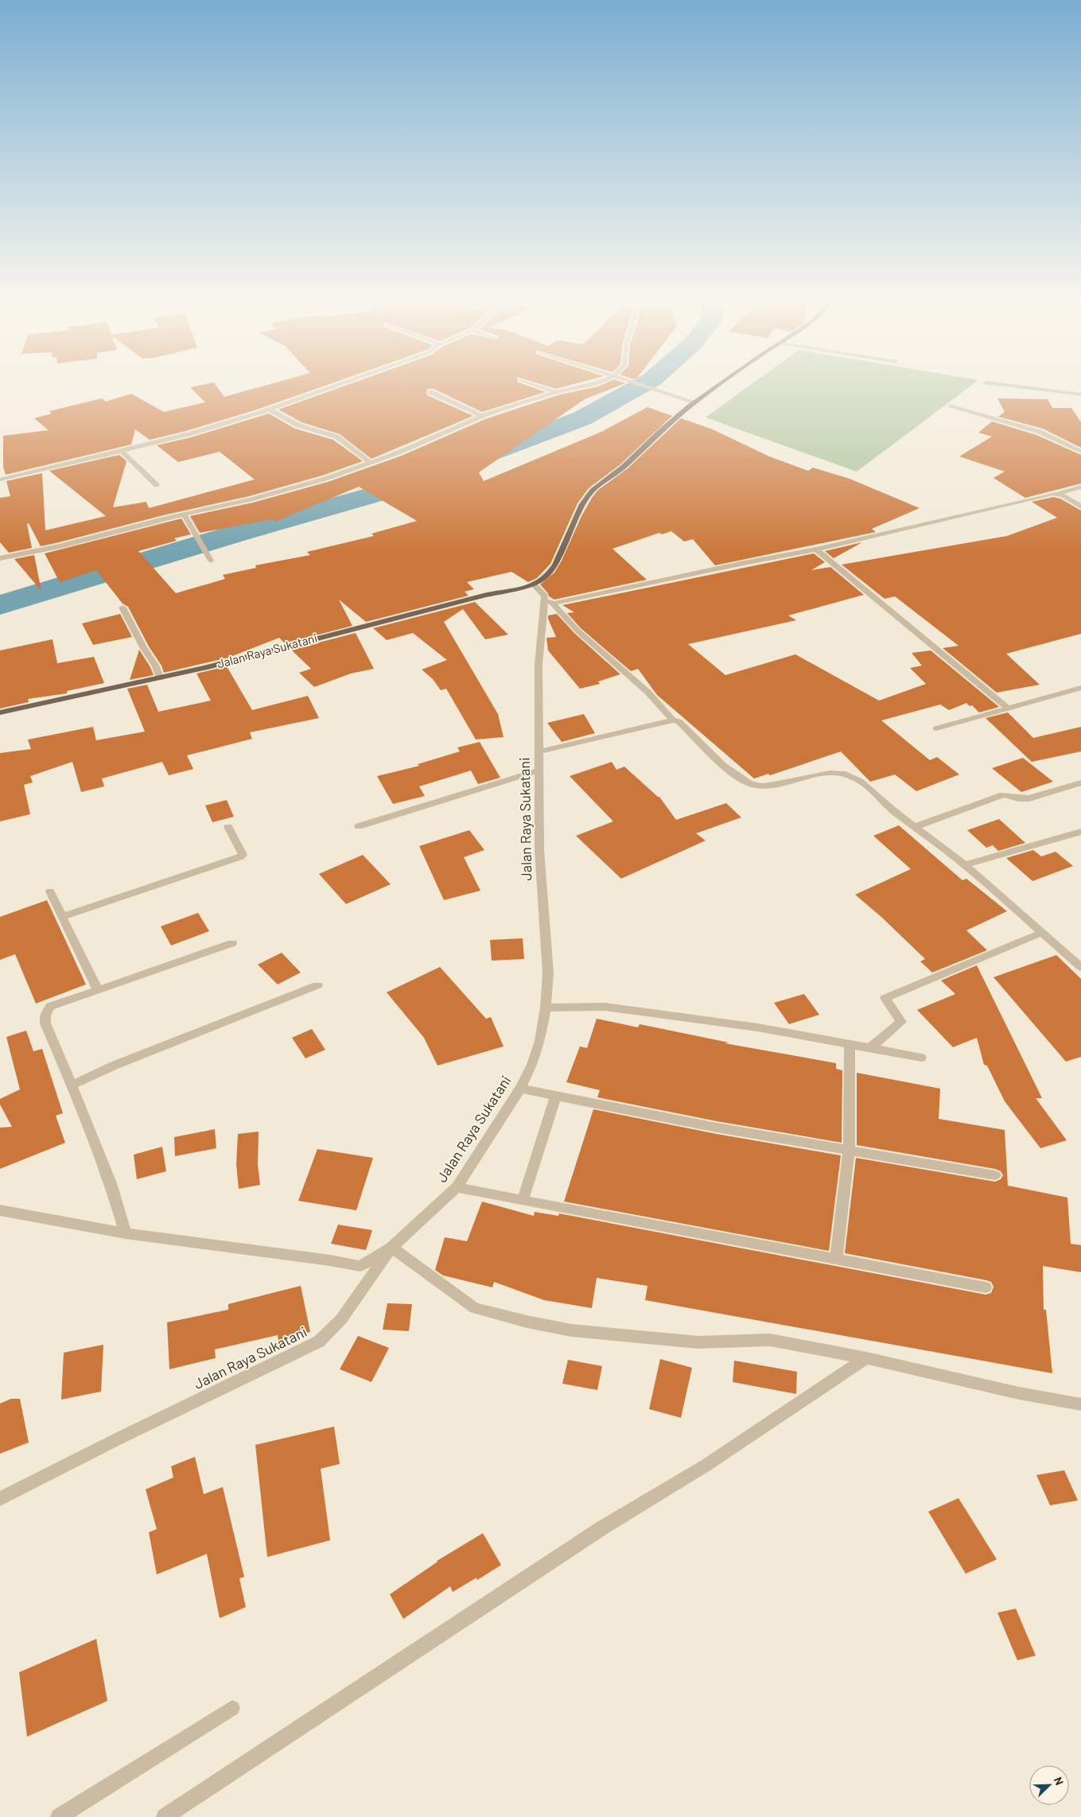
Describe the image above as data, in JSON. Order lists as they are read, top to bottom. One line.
{"streets":{"main road":["Jalan Raya Sukatani"]},"north":"top right"}
